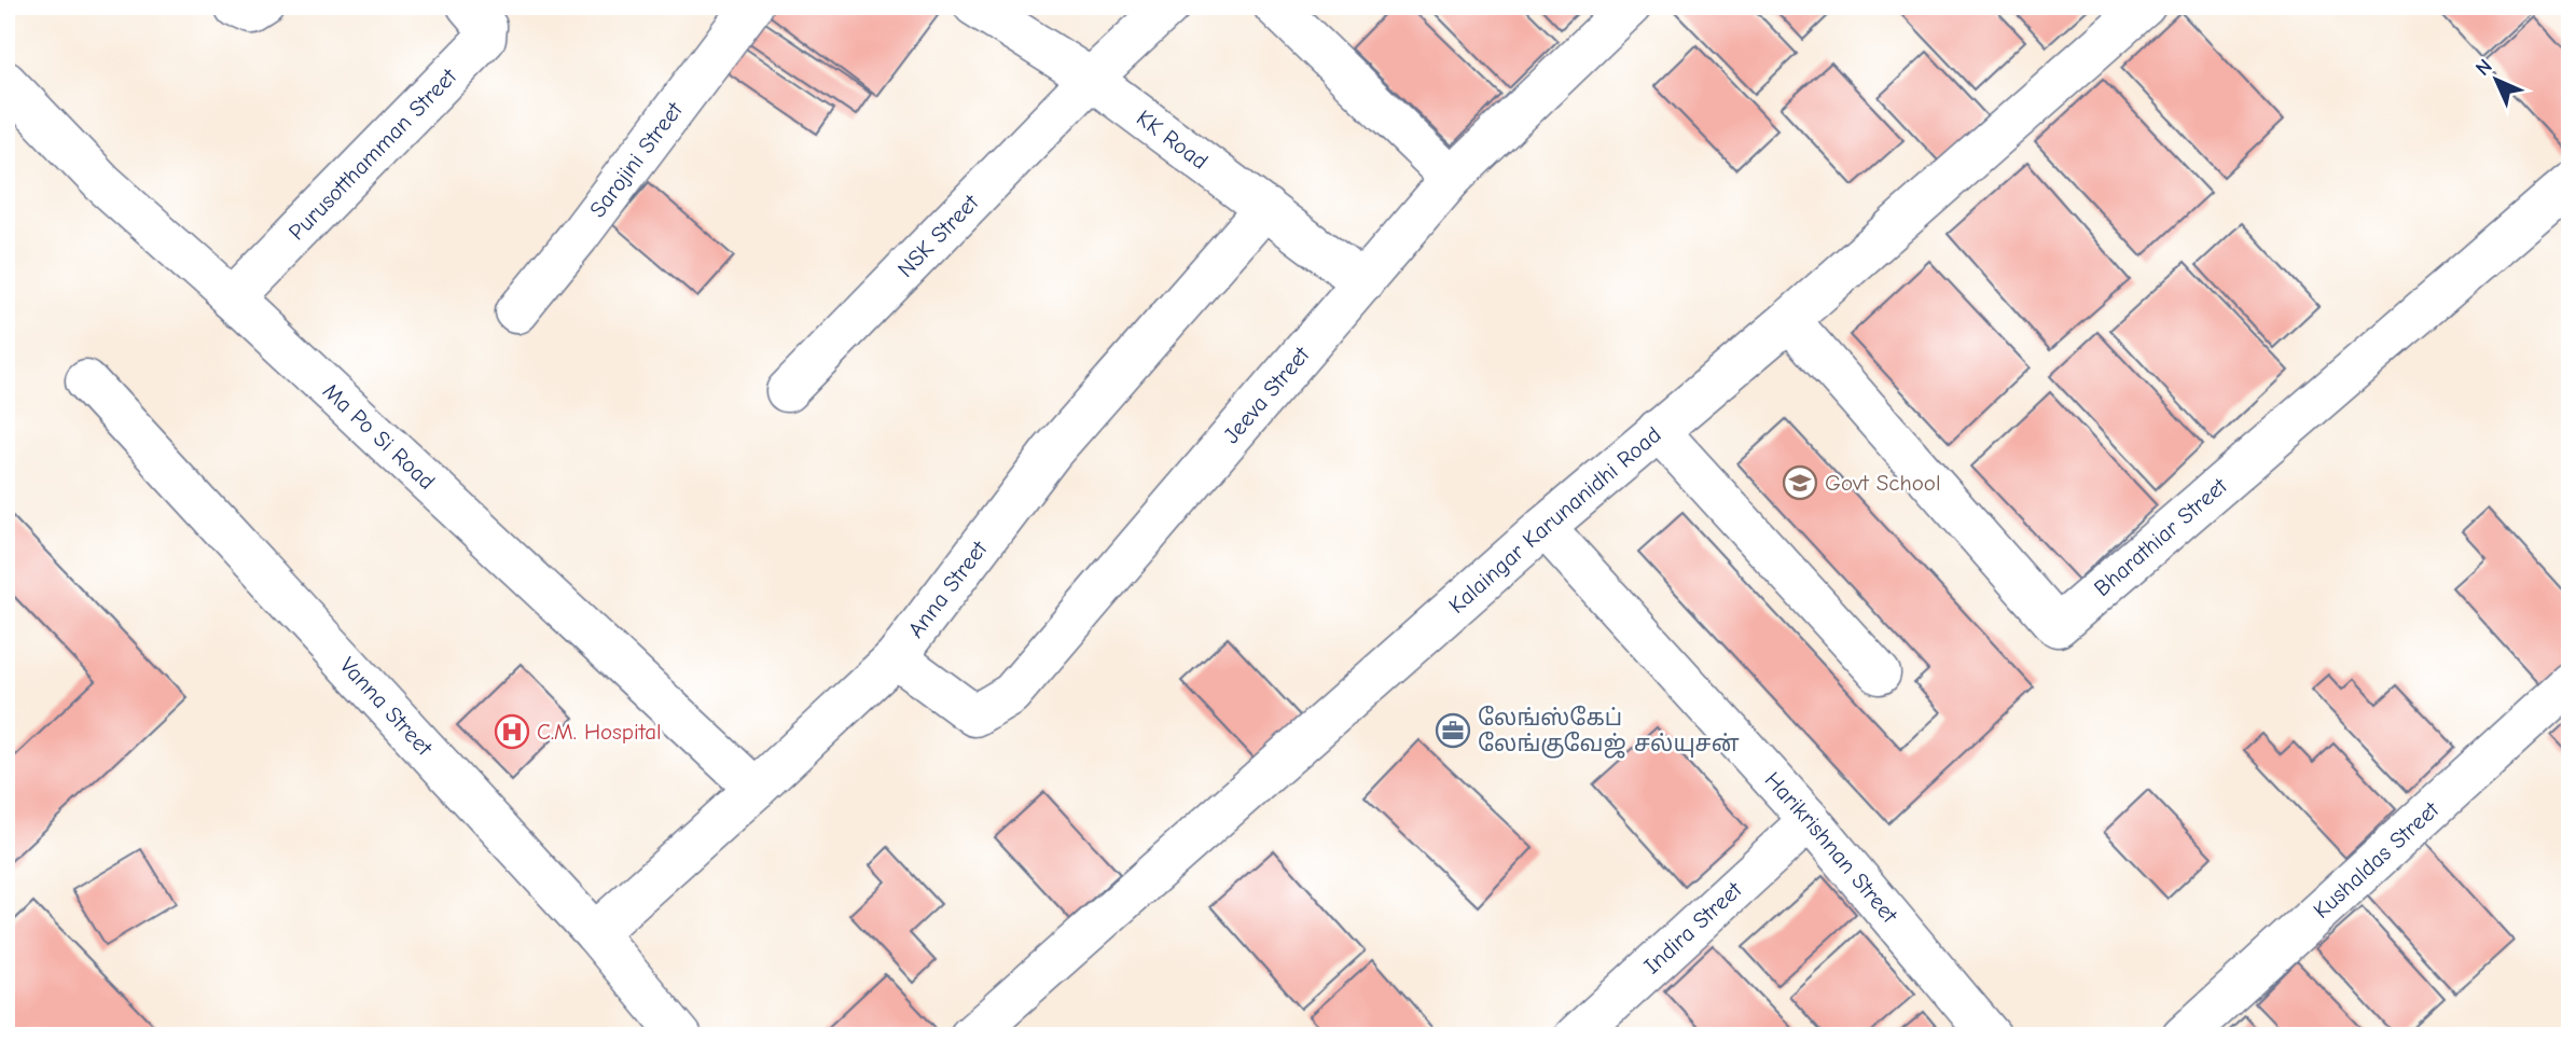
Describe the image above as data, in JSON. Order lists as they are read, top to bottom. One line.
{"streets":{"street":["KK Road","Purusotthamman Street","Sarojini Street","NSK Street","Jeeva Street","Ma Po Si Road","Kalaingar Karunanidhi Road","Bharathiar Street","Anna Street","Vanna Street","Harikrishnan Street","Kushaldas Street","Indira Street"]},"crossings":[["KK Road","NSK Street"],["KK Road","Jeeva Street"],["KK Road","Anna Street"],["Purusotthamman Street","Ma Po Si Road"],["Jeeva Street","Anna Street"],["Ma Po Si Road","Anna Street"],["Kalaingar Karunanidhi Road","Bharathiar Street"],["Kalaingar Karunanidhi Road","Harikrishnan Street"],["Anna Street","Vanna Street"],["Harikrishnan Street","Indira Street"]],"places":{"school or university":["Govt School"],"office":["லேங்ஸ்கேப் லேங்குவேஜ் சல்யுசன்"],"hospital":["C.M. Hospital"]},"north":"top left"}
